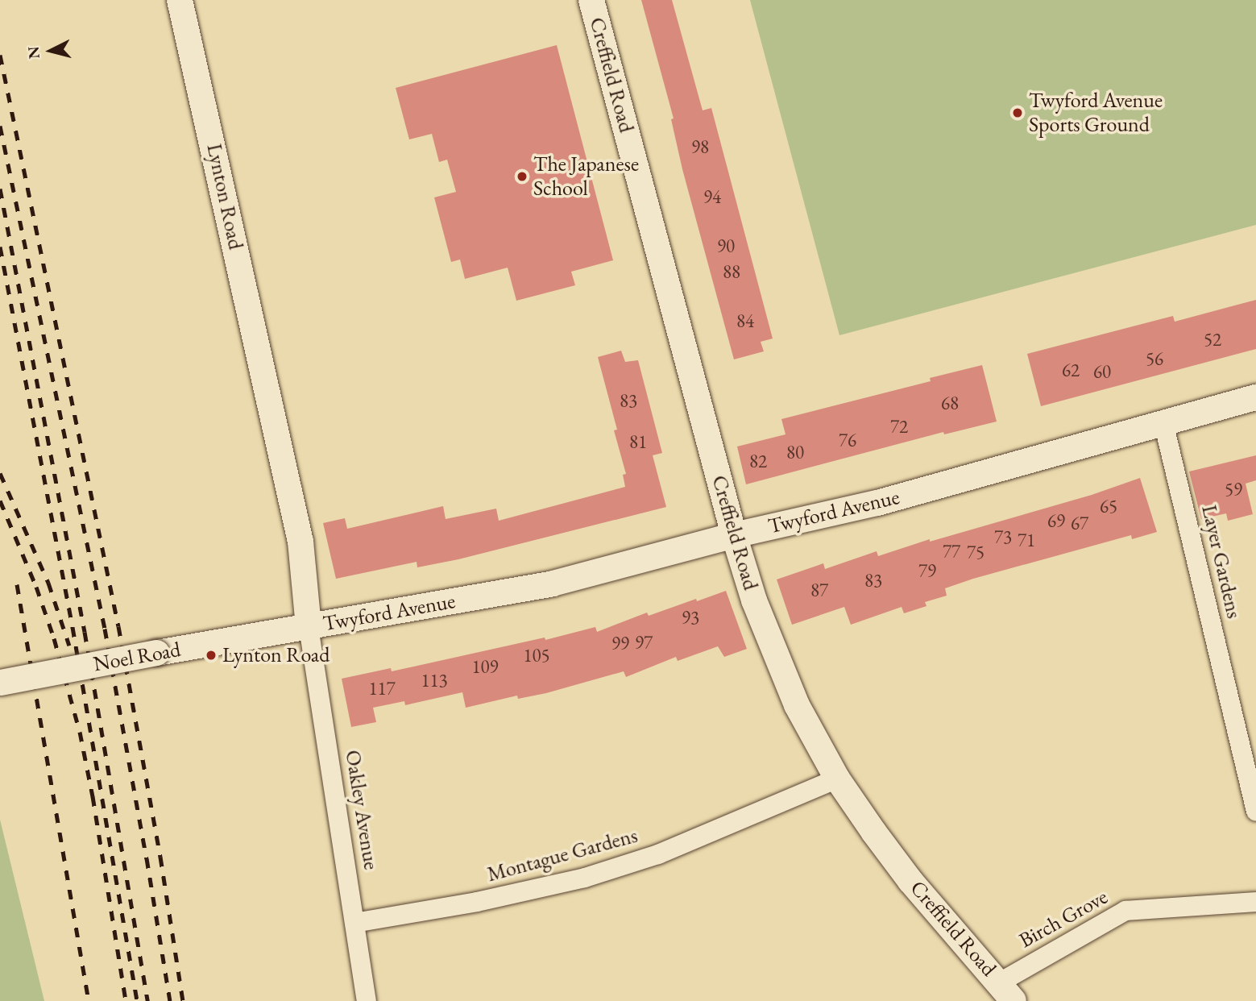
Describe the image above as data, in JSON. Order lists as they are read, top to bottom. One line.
{"streets":{"street":["Creffield Road","Lynton Road","Twyford Avenue","Layer Gardens","Noel Road","Oakley Avenue","Montague Gardens","Birch Grove"]},"crossings":[["Creffield Road","Twyford Avenue"],["Creffield Road","Montague Gardens"],["Creffield Road","Birch Grove"],["Lynton Road","Twyford Avenue"],["Lynton Road","Noel Road"],["Lynton Road","Oakley Avenue"],["Twyford Avenue","Layer Gardens"],["Twyford Avenue","Noel Road"],["Twyford Avenue","Oakley Avenue"],["Noel Road","Oakley Avenue"],["Oakley Avenue","Montague Gardens"]],"places":["Twyford Avenue Sports Ground","The Japanese School","Lynton Road"],"house_numbers":["98","94","90","88","84","52","56","62","60","83","68","72","76","81","80","82","59","65","69","67","73","71","77","75","79","83","87","93","97","99","105","109","113","117"],"north":"left"}
